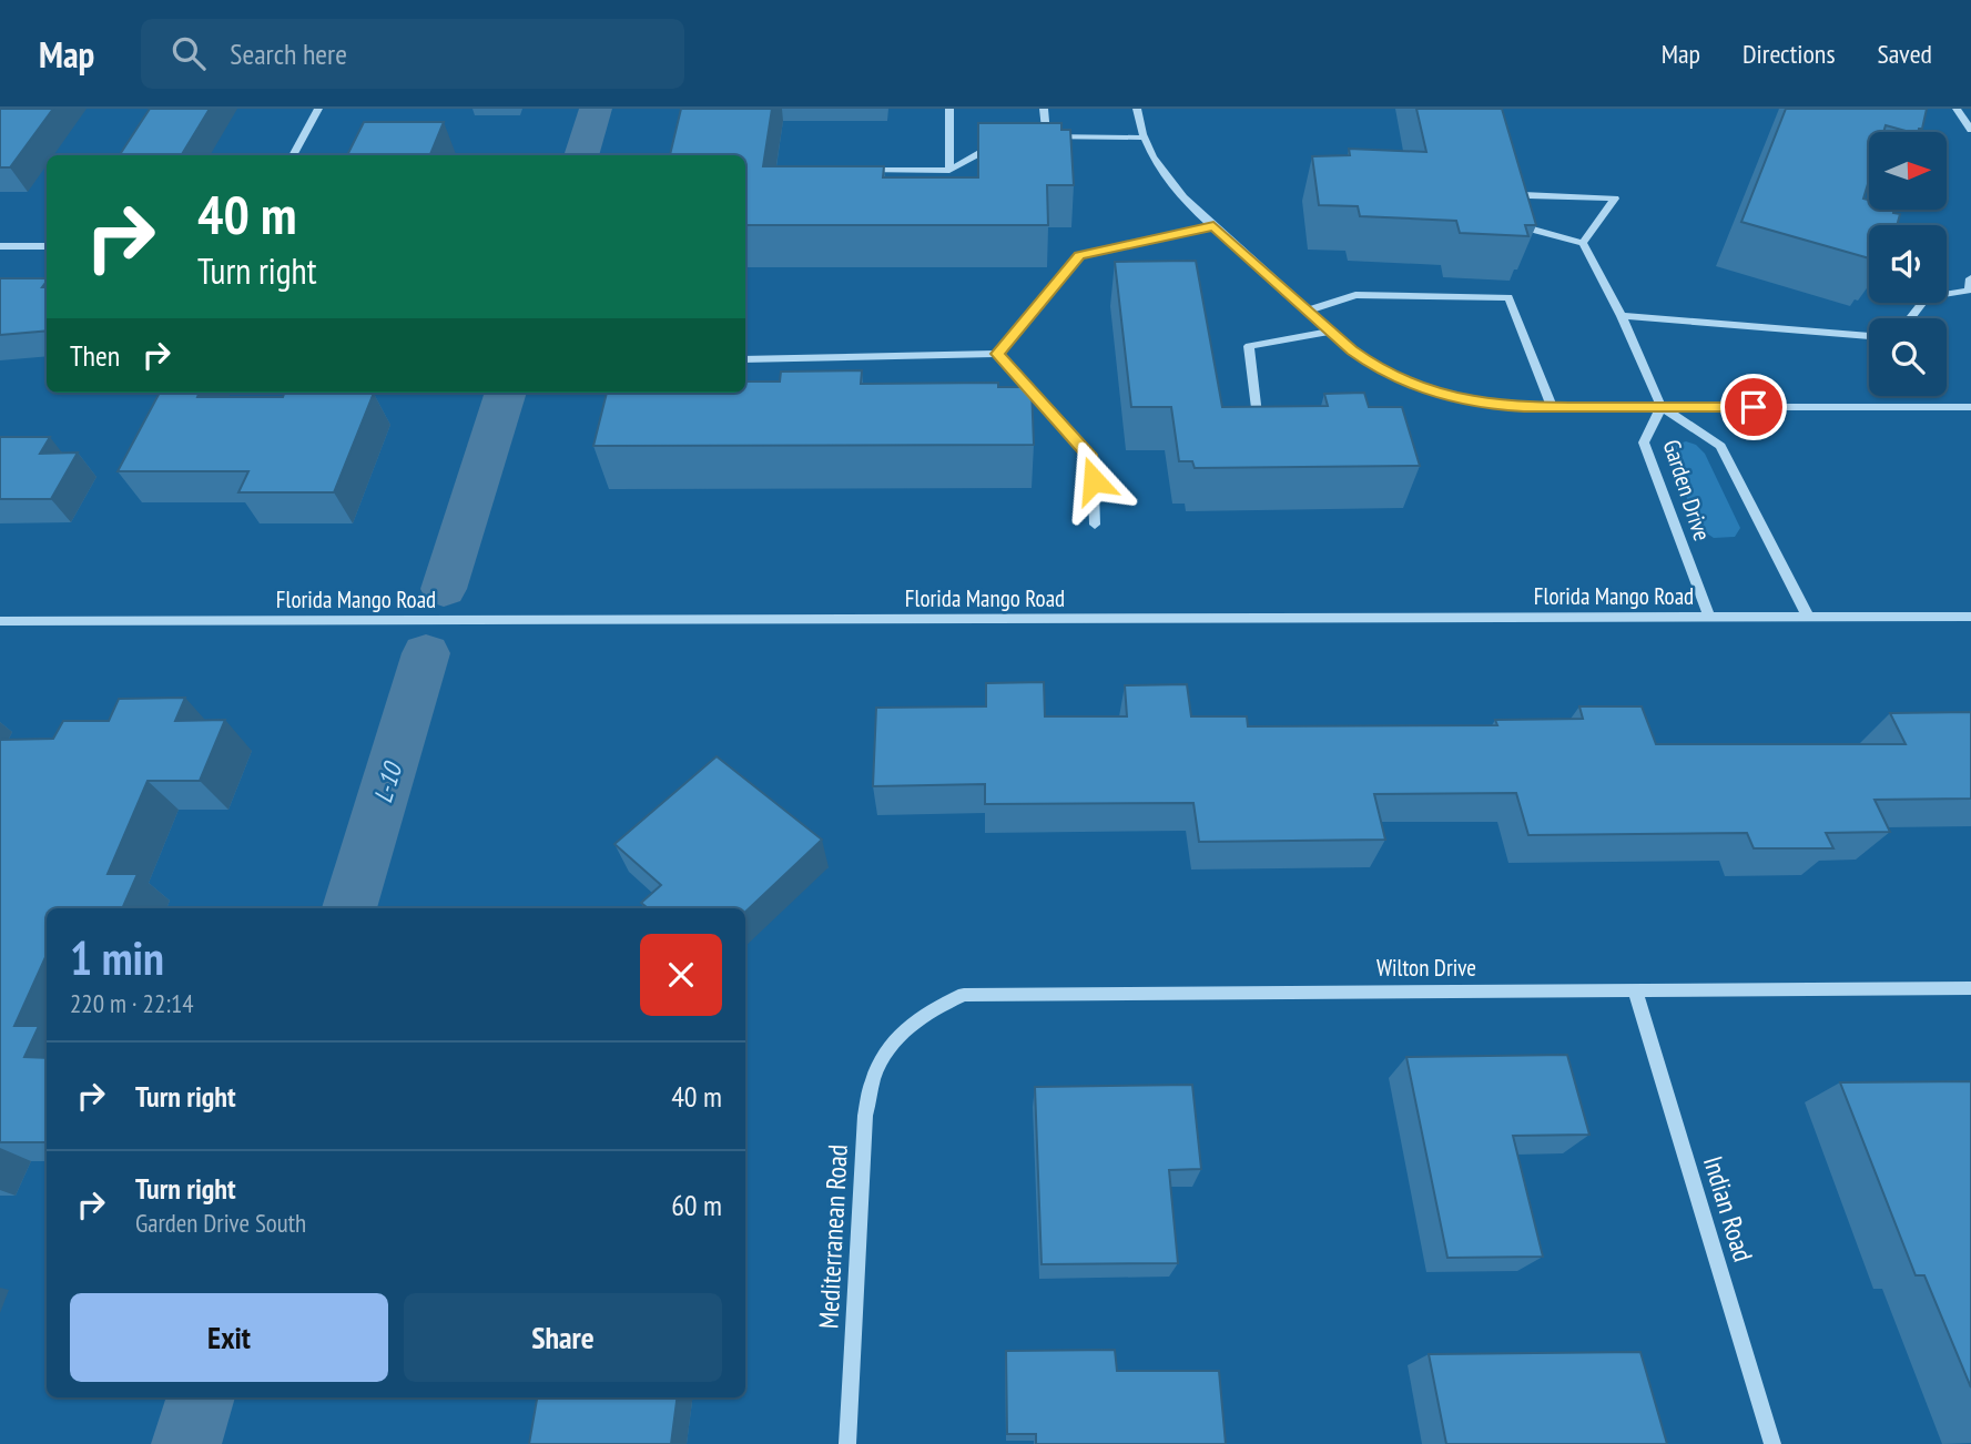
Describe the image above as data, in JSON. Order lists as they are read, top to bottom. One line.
{"streets":{"street":["Garden Drive","Florida Mango Road","Wilton Drive","Indian Road","Mediterranean Road"]},"crossings":[["Garden Drive","Florida Mango Road"],["Wilton Drive","Indian Road"],["Wilton Drive","Mediterranean Road"]],"water":["L-10"],"north":"right","page":{"header":"Map","search":"Search here","nav":["Map","Directions","Saved"],"turn":["40 m","Turn right"],"then":"Then","heading":["1 min","220 m · 22:14"],"list":[{"name":"Turn right","value":"40 m"},{"name":"Turn right","note":"Garden Drive South","value":"60 m"}],"buttons":["Exit","Share"]}}
